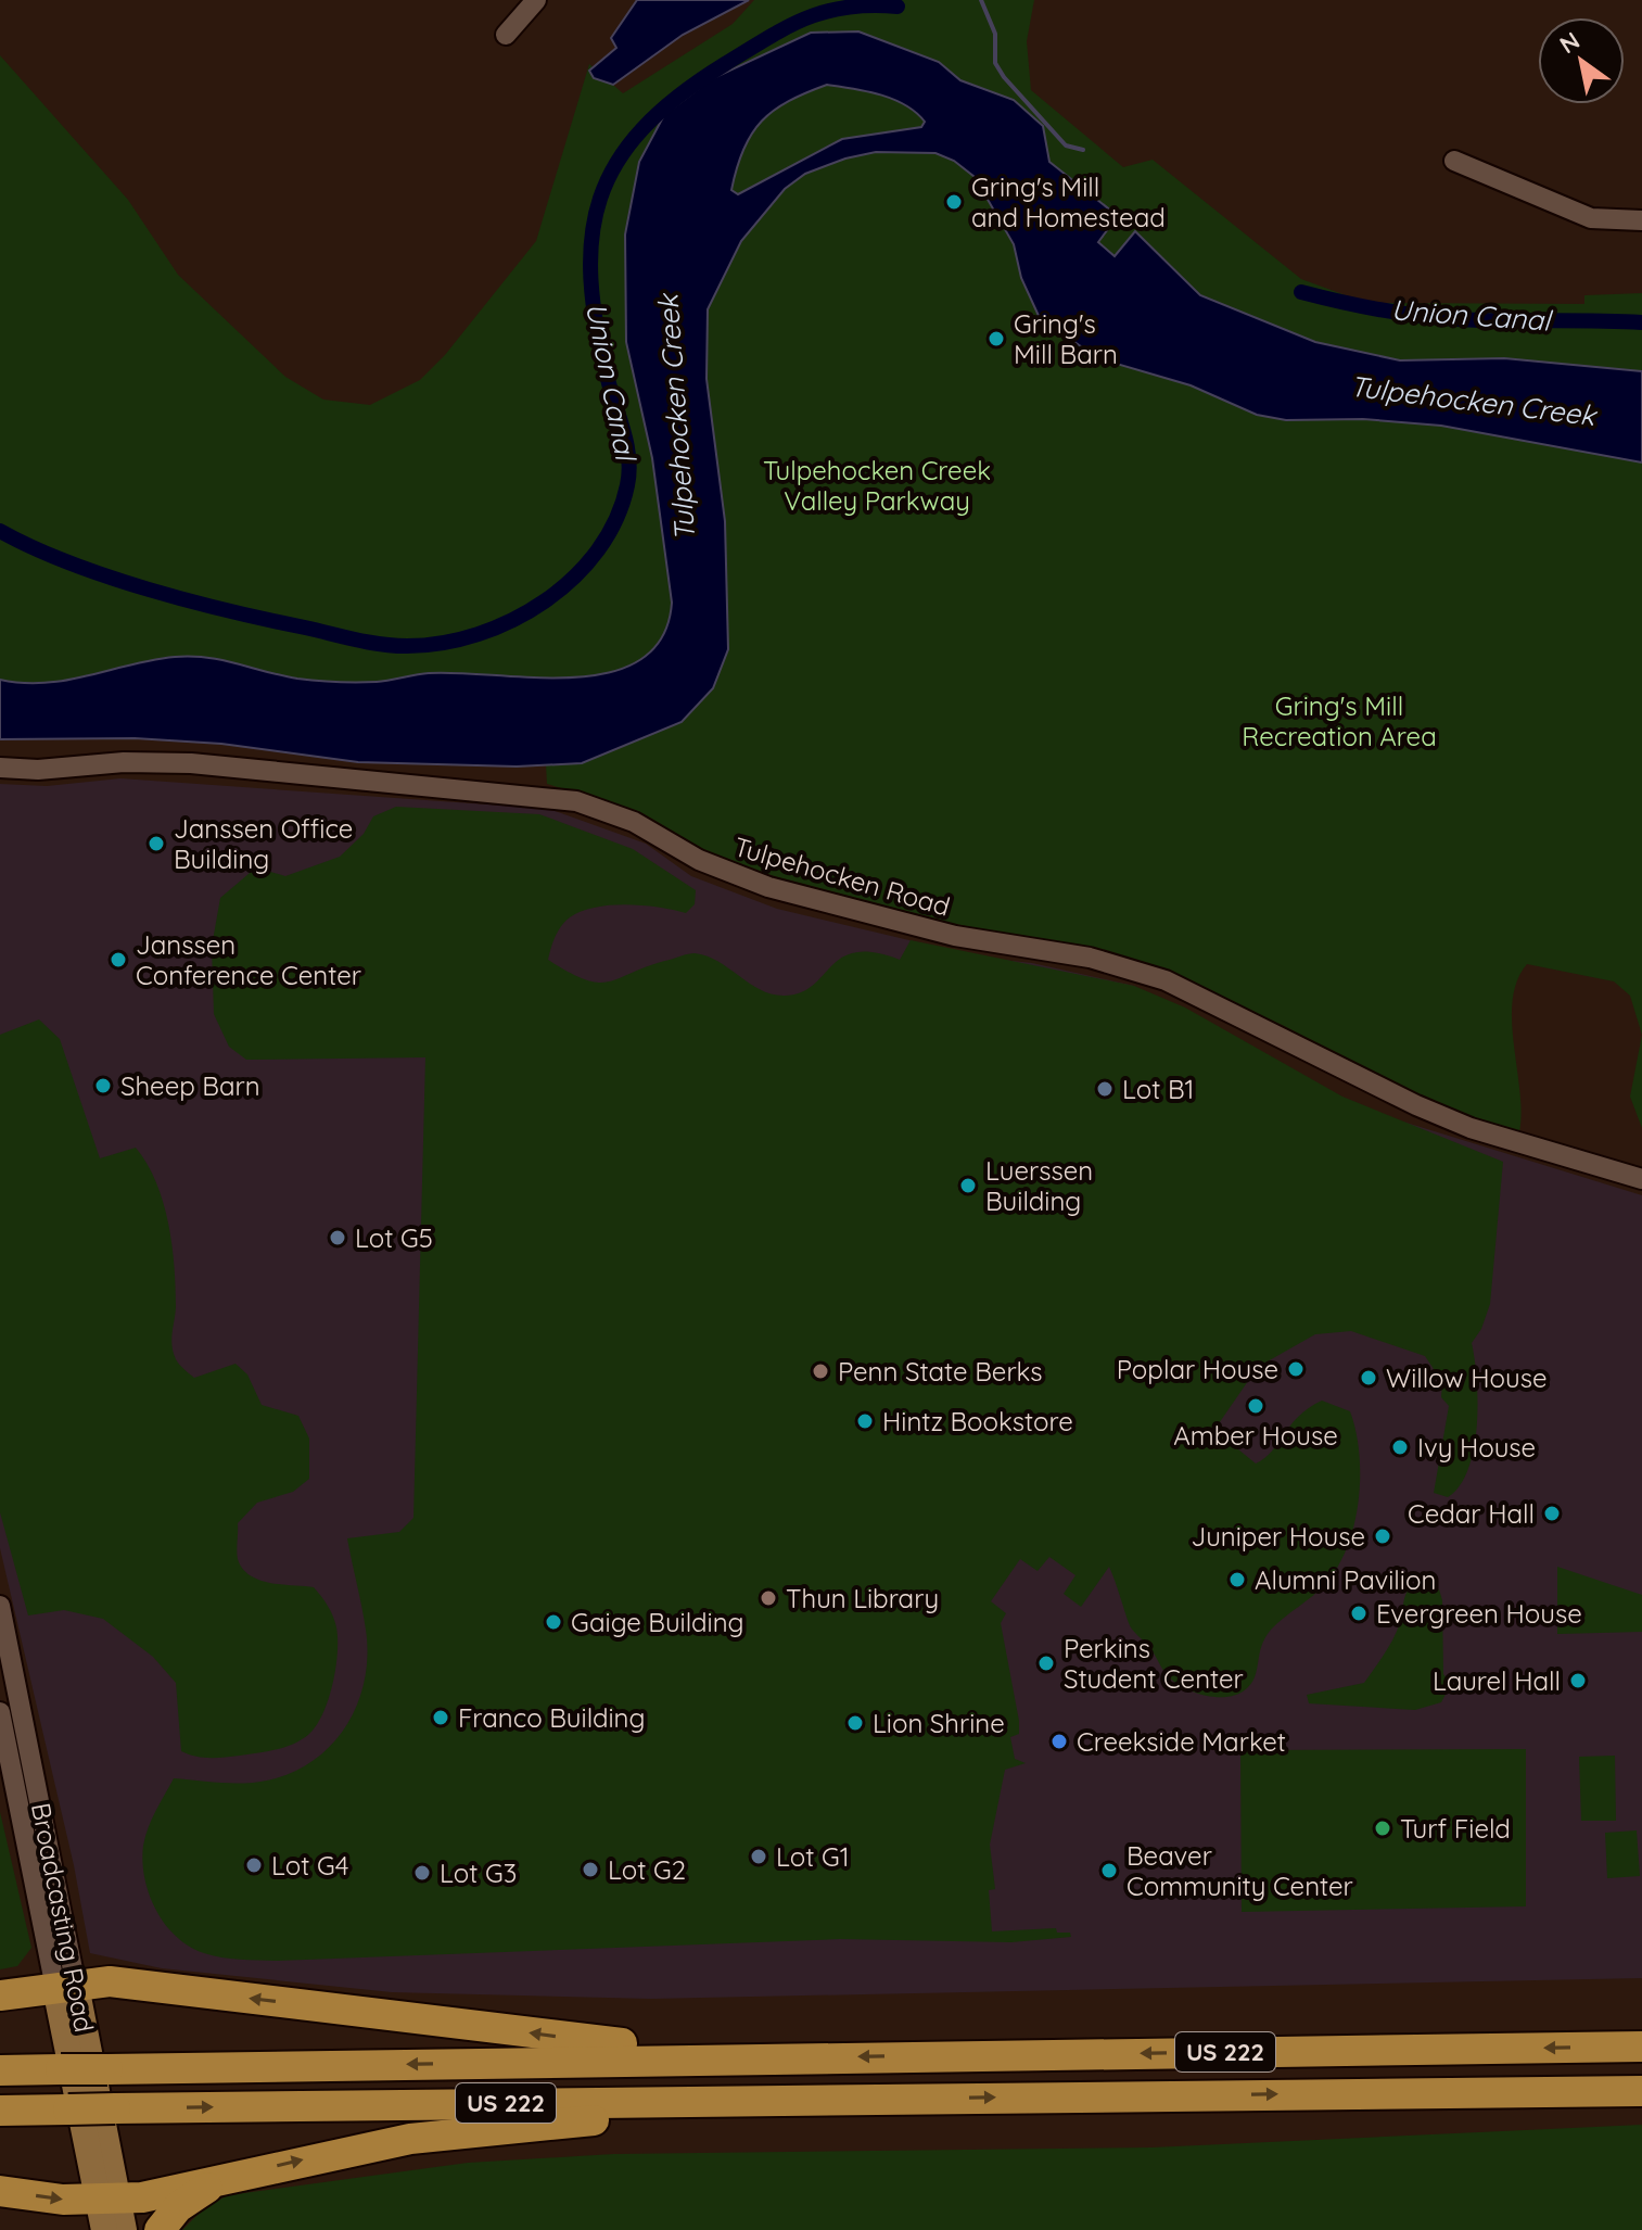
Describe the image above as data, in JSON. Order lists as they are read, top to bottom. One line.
{"streets":{"highway":["US 222"],"main road":["Broadcasting Road"],"street":["Tulpehocken Road"]},"water":["Union Canal","Tulpehocken Creek"],"parks":["Tulpehocken Creek Valley Parkway","Gring's Mill Recreation Area"],"places":["Gring's Mill and Homestead","Gring's Mill Barn","Janssen Office Building","Janssen Conference Center","Sheep Barn","Lot B1","Luerssen Building","Lot G5","Poplar House","Penn State Berks","Willow House","Amber House","Hintz Bookstore","Ivy House","Cedar Hall","Juniper House","Alumni Pavilion","Thun Library","Evergreen House","Gaige Building","Perkins Student Center","Laurel Hall","Franco Building","Lion Shrine","Creekside Market","Turf Field","Lot G1","Lot G4","Lot G2","Beaver Community Center","Lot G3"],"north":"top left"}
